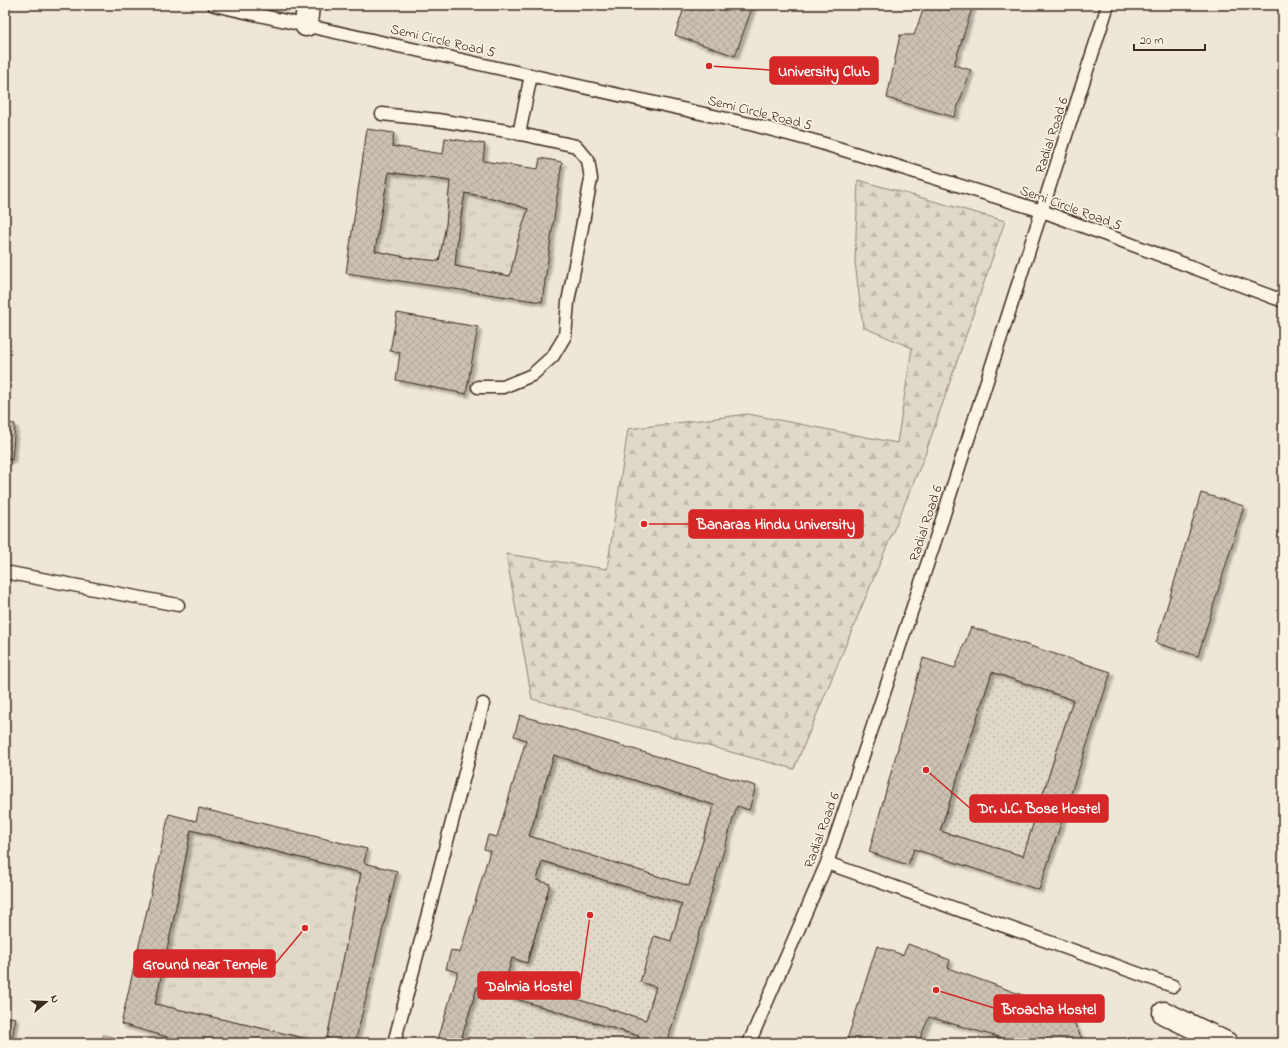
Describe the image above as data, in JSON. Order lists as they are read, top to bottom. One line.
{"streets":{"lane":["Semi Circle Road 5","Radial Road 6"]},"crossings":[["Semi Circle Road 5","Radial Road 6"]],"places":["University Club","Banaras Hindu University","Dr. J.C. Bose Hostel","Dalmia Hostel","Ground near Temple","Broacha Hostel"],"scale_bar":"20 m","north":"right"}
